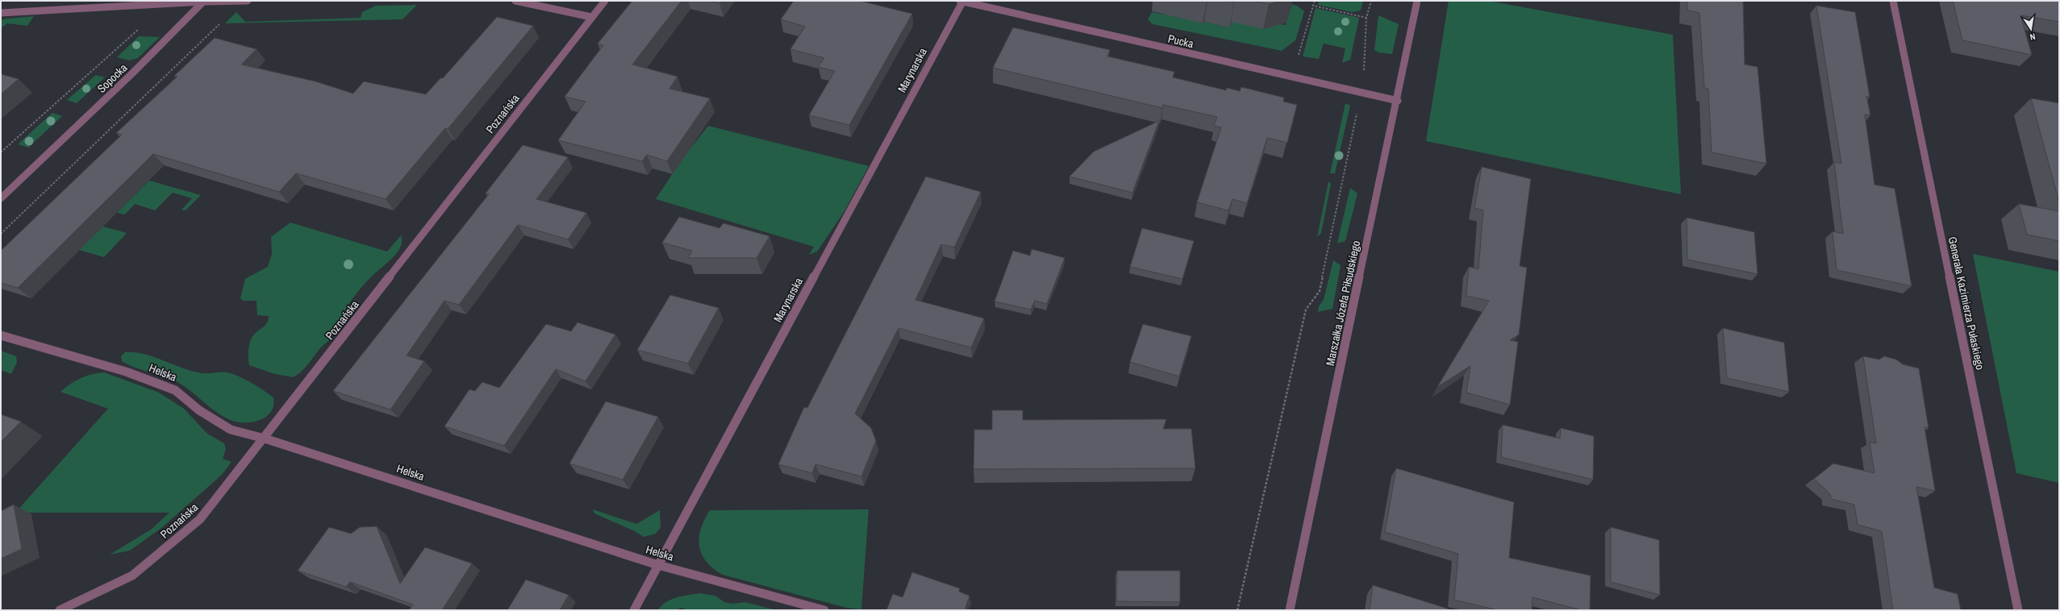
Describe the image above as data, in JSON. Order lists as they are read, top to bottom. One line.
{"streets":{"street":["Pucka","Marynarska","Sopocka","Poznańska","Marszałka Józefa Piłsudskiego","Generała Kazimierza Pułaskiego","Helska"]},"crossings":[["Pucka","Marynarska"],["Pucka","Marszałka Józefa Piłsudskiego"],["Marynarska","Helska"],["Poznańska","Helska"]],"north":"bottom"}
